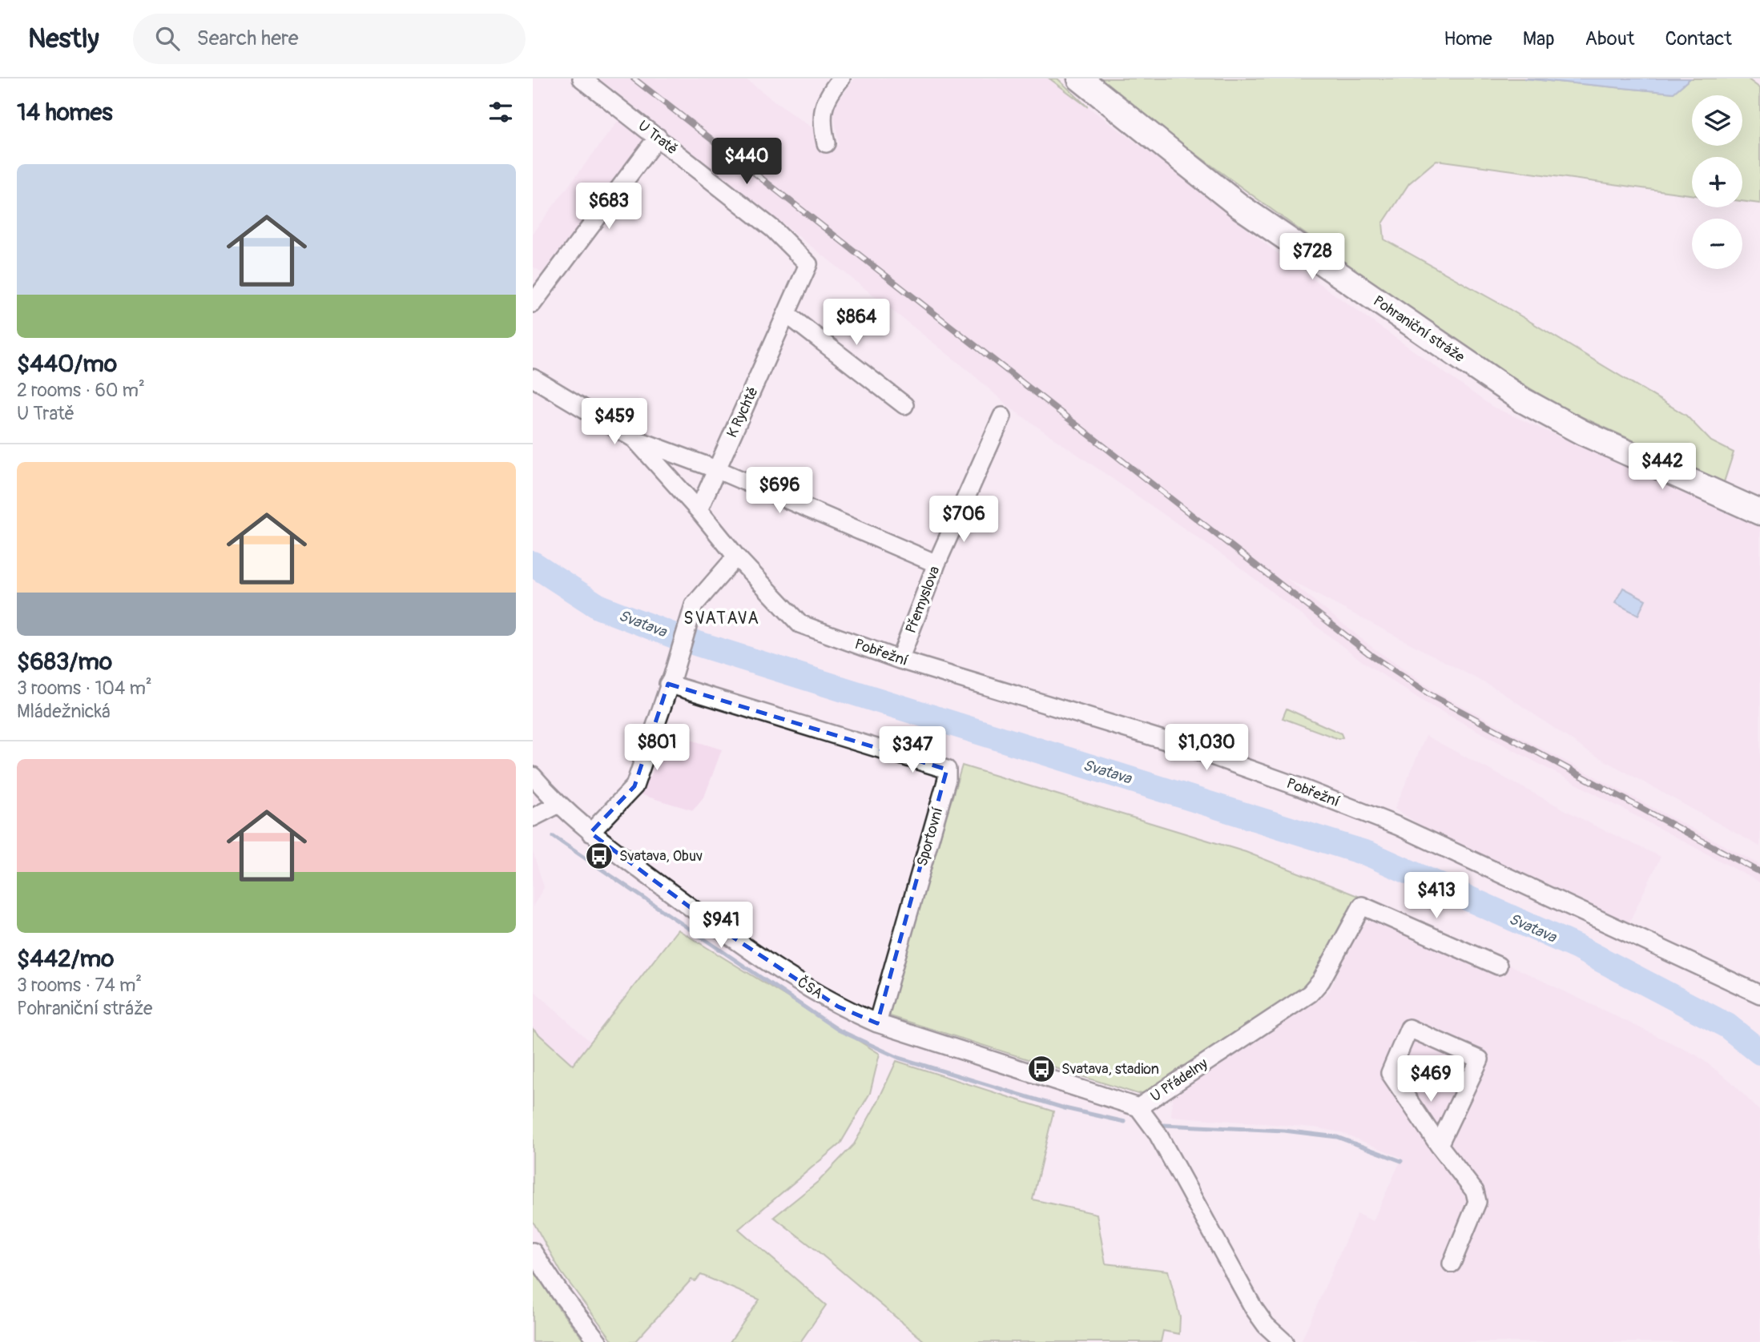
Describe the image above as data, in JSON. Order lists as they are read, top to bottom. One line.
{"streets":{"street":["U Tratě","Pohraniční stráže","K Rychtě","Přemyslova","Pobřežní","Sportovní","ČSA","U Přádelny"]},"crossings":[["U Tratě","K Rychtě"],["K Rychtě","Pobřežní"],["Přemyslova","Pobřežní"],["Sportovní","ČSA"],["ČSA","U Přádelny"]],"districts":["SVATAVA"],"water":["Svatava"],"places":{"bus stop":["Svatava, Obuv","Svatava, stadion"]},"page":{"header":"Nestly","search":"Search here","nav":["Home","Map","About","Contact"],"heading":"14 homes","map_buttons":["+","−"],"price":["$440","$683","$728","$864","$459","$442","$696","$706","$801","$1,030","$347","$413","$941","$469"],"list":[{"name":"$440/mo","note":"2 rooms · 60 m² · U Tratě"},{"name":"$683/mo","note":"3 rooms · 104 m² · Mládežnická"},{"name":"$442/mo","note":"3 rooms · 74 m² · Pohraniční stráže"}]}}
